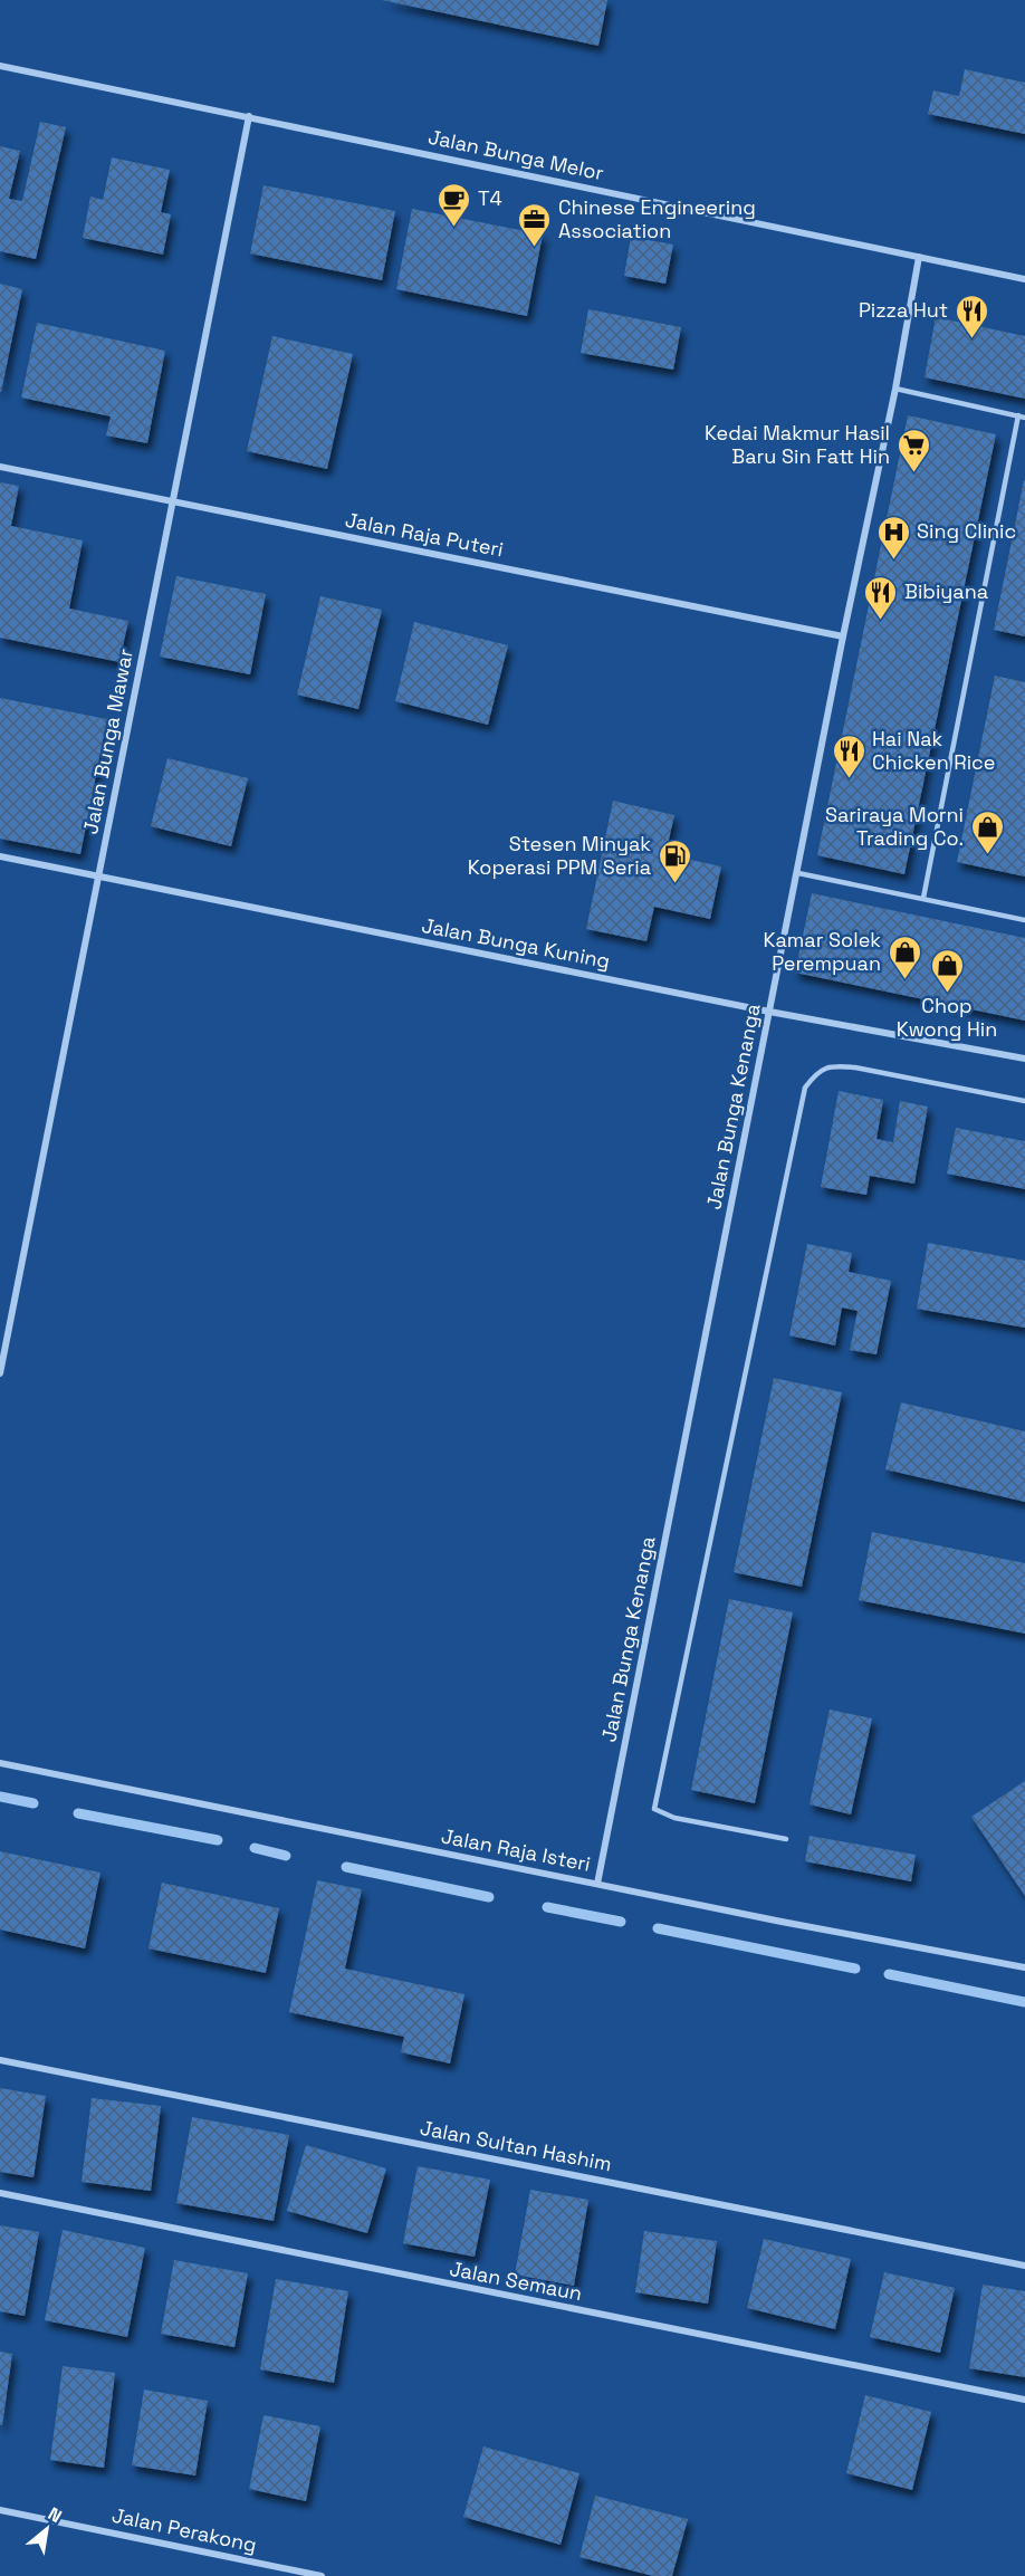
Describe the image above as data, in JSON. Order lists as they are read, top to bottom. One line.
{"streets":{"street":["Jalan Bunga Melor","Jalan Raja Puteri","Jalan Bunga Mawar","Jalan Bunga Kuning","Jalan Bunga Kenanga","Jalan Raja Isteri","Jalan Sultan Hashim","Jalan Semaun","Jalan Perakong"]},"crossings":[["Jalan Bunga Melor","Jalan Bunga Mawar"],["Jalan Bunga Melor","Jalan Bunga Kenanga"],["Jalan Raja Puteri","Jalan Bunga Mawar"],["Jalan Raja Puteri","Jalan Bunga Kenanga"],["Jalan Bunga Mawar","Jalan Bunga Kuning"],["Jalan Bunga Kuning","Jalan Bunga Kenanga"],["Jalan Bunga Kenanga","Jalan Raja Isteri"]],"places":{"cafe":["T4"],"office":["Chinese Engineering Association"],"restaurant":["Pizza Hut","Bibiyana","Hai Nak Chicken Rice"],"supermarket":["Kedai Makmur Hasil Baru Sin Fatt Hin"],"hospital":["Sing Clinic"],"shop":["Sariraya Morni Trading Co.","Kamar Solek Perempuan","Chop Kwong Hin"],"fuel station":["Stesen Minyak Koperasi PPM Seria"]},"north":"top right"}
